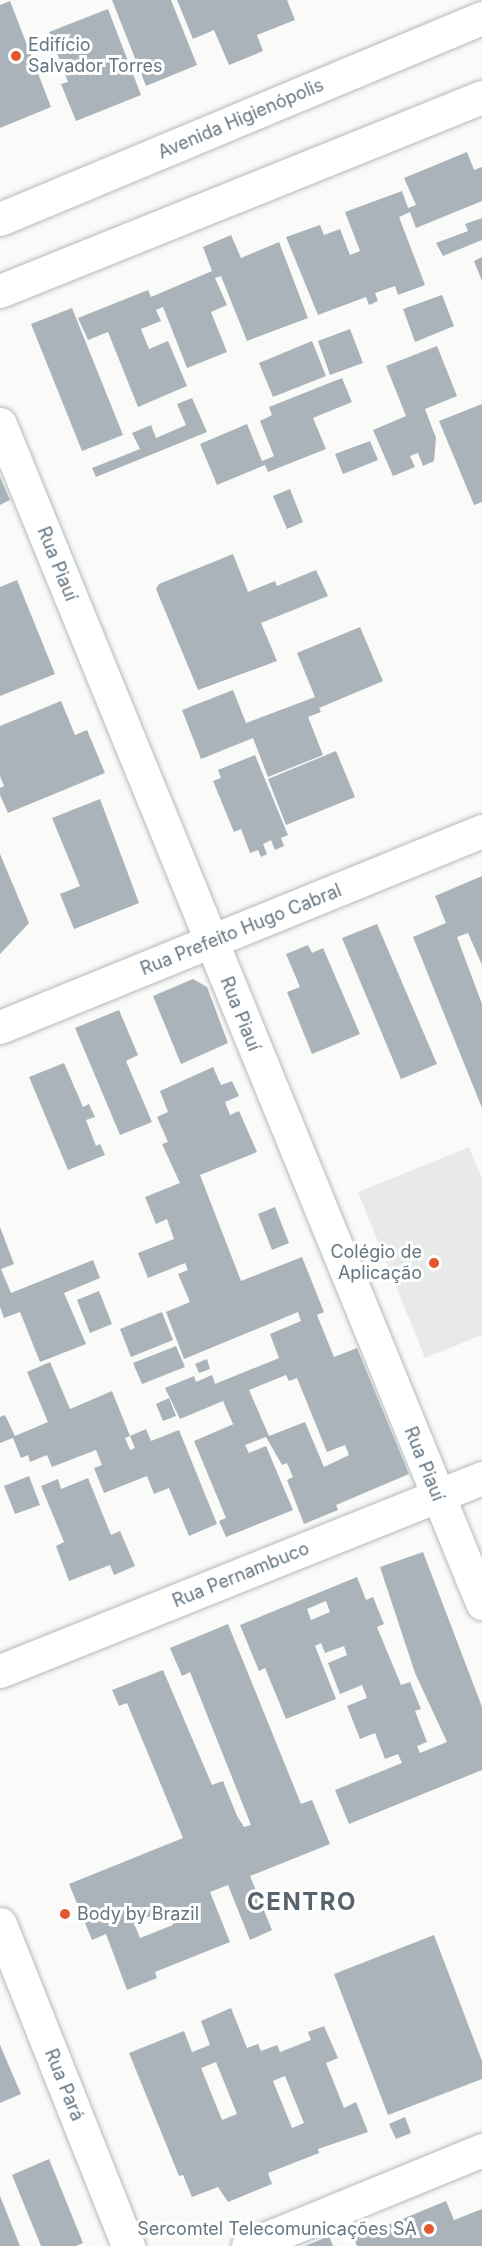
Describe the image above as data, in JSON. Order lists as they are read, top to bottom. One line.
{"streets":{"street":["Avenida Higienópolis","Rua Piauí","Rua Prefeito Hugo Cabral","Rua Pernambuco","Rua Pará"]},"crossings":[["Rua Piauí","Rua Prefeito Hugo Cabral"],["Rua Piauí","Rua Pernambuco"]],"districts":["CENTRO"],"places":["Edifício Salvador Torres","Colégio de Aplicação","Body by Brazil","Sercomtel Telecomunicações SA"]}
